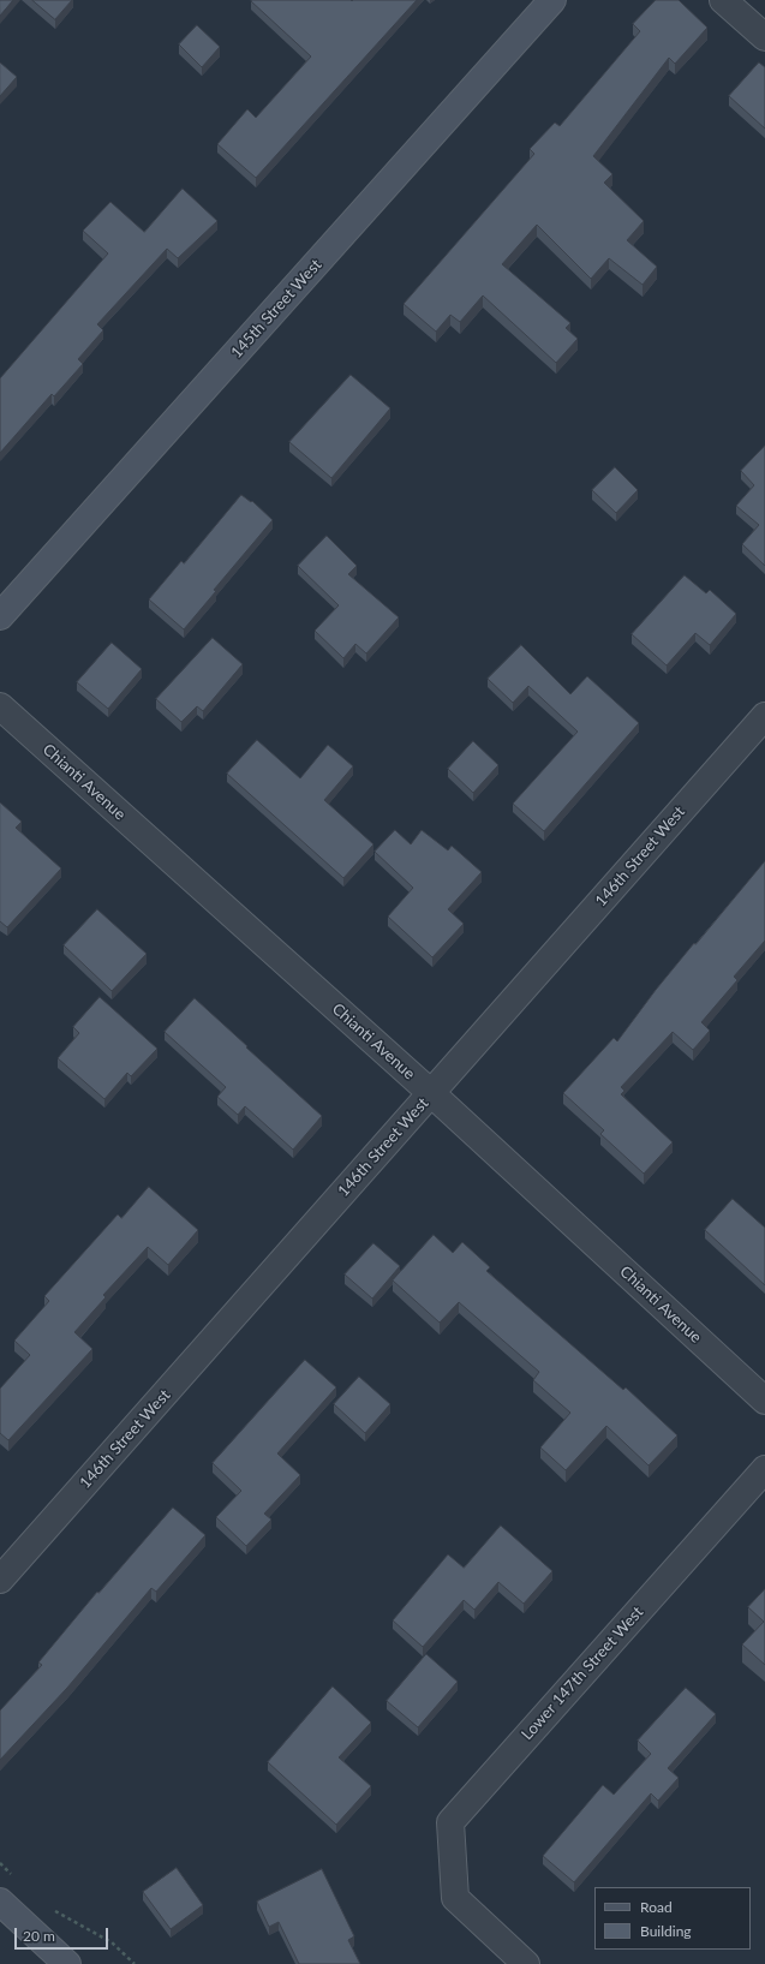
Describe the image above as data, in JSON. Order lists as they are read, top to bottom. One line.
{"streets":{"street":["145th Street West","Chianti Avenue","146th Street West","Lower 147th Street West"]},"crossings":[["Chianti Avenue","146th Street West"]],"legend":["Road","Building"],"scale_bar":"20 m"}
